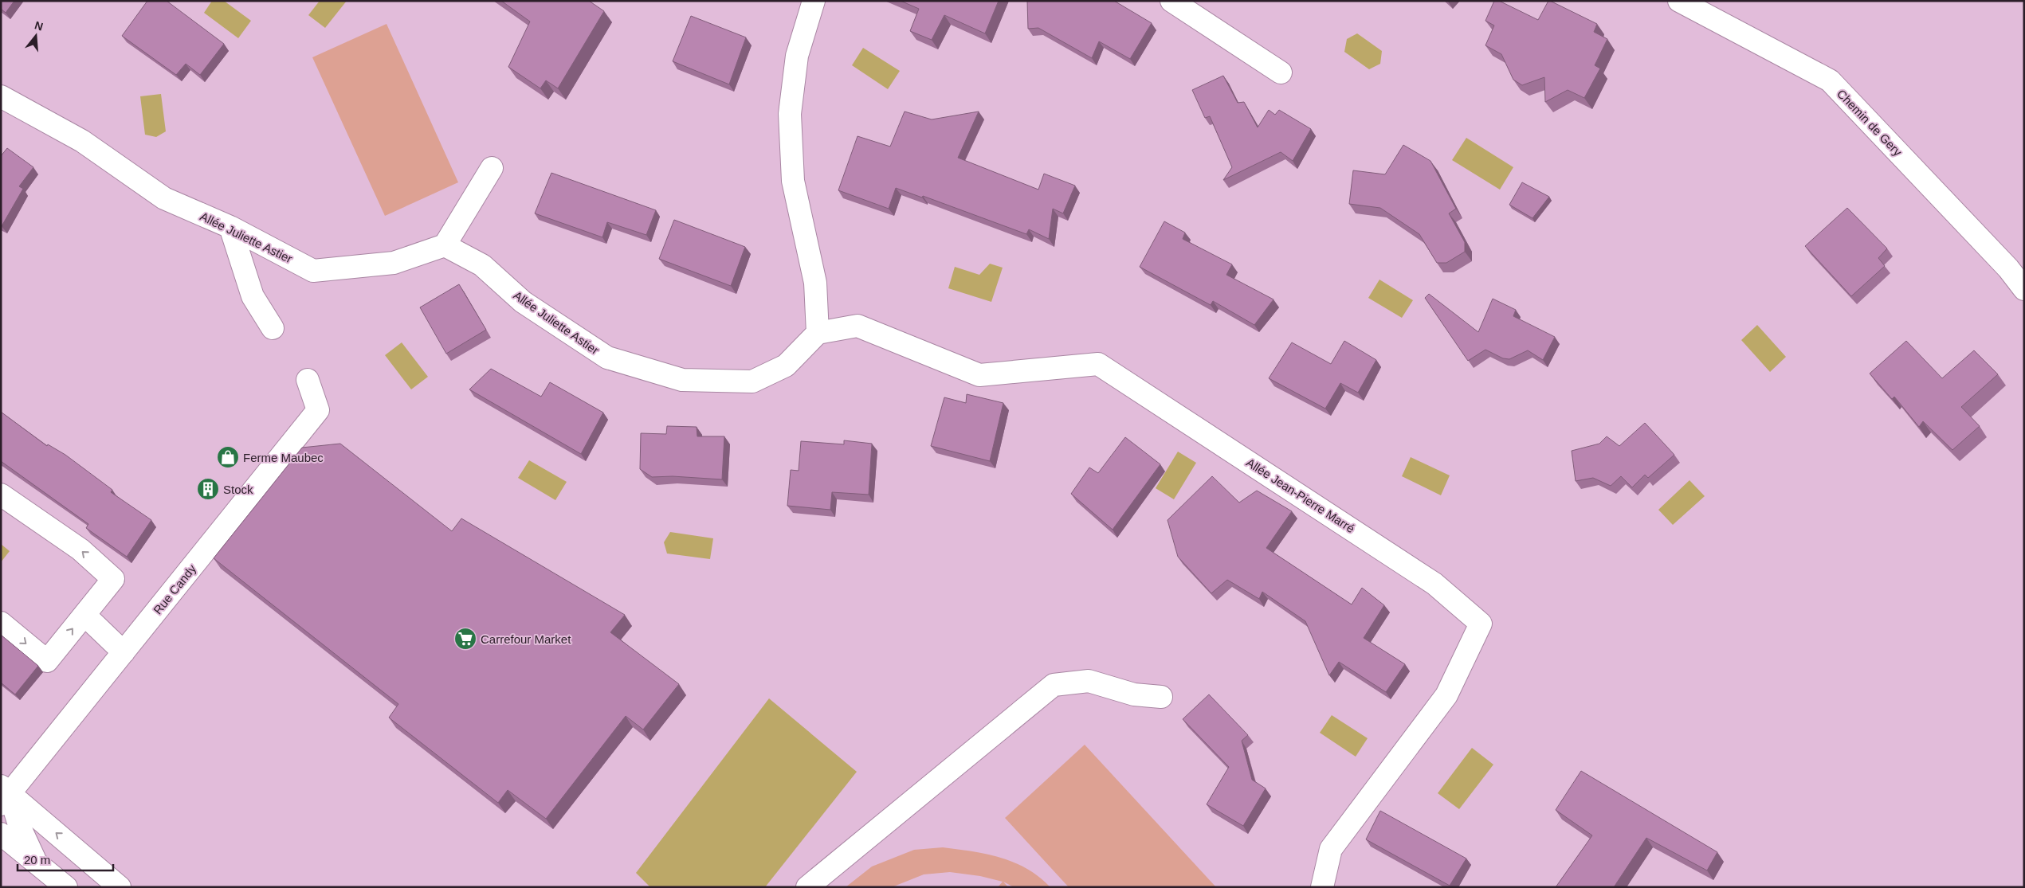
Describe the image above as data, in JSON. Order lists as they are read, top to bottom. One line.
{"streets":{"street":["Chemin de Gery","Allée Juliette Astier","Allée Jean-Pierre Marré","Rue Candy"]},"crossings":[["Allée Juliette Astier","Allée Jean-Pierre Marré"]],"places":{"shop":["Ferme Maubec"],"building":["Stock"],"supermarket":["Carrefour Market"]},"scale_bar":"20 m","north":"top"}
